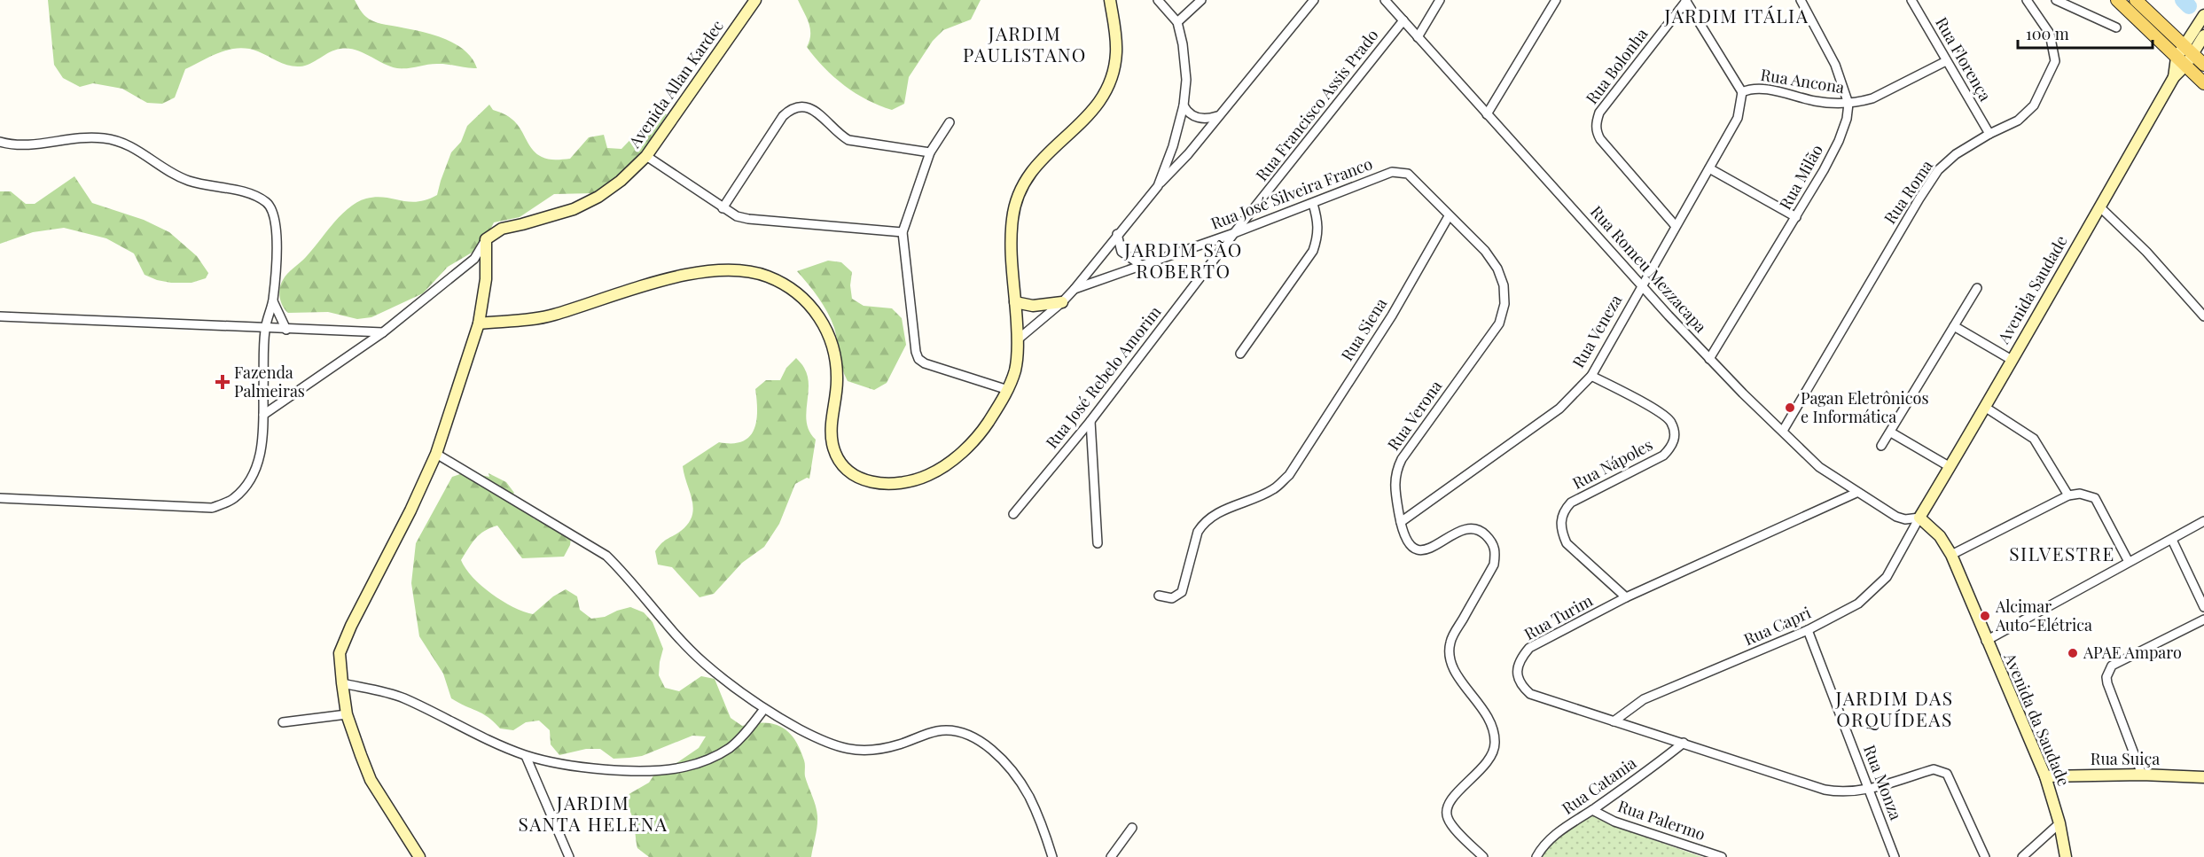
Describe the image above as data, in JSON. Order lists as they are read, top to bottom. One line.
{"streets":{"street":["Rua Florença","Rua Bolonha","Rua Ancona","Avenida Allan Kardec","Rua Francisco Assis Prado","Rua Milão","Rua Roma","Rua José Silveira Franco","Rua Romeu Mezzacapa","Avenida Saudade","Rua Siena","Rua Veneza","Rua José Rebelo Amorim","Rua Verona","Rua Nápoles","Rua Turim","Rua Capri","Avenida da Saudade","Rua Suiça","Rua Monza","Rua Catania","Rua Palermo"]},"crossings":[["Rua Florença","Rua Ancona"],["Rua Florença","Rua Roma"],["Rua Bolonha","Rua Veneza"],["Rua Ancona","Rua Milão"],["Rua Ancona","Rua Veneza"],["Rua Francisco Assis Prado","Rua José Silveira Franco"],["Rua Francisco Assis Prado","Rua Romeu Mezzacapa"],["Rua Francisco Assis Prado","Rua José Rebelo Amorim"],["Rua Milão","Rua Romeu Mezzacapa"],["Rua Roma","Rua Romeu Mezzacapa"],["Rua José Silveira Franco","Rua José Rebelo Amorim"],["Rua José Silveira Franco","Rua Verona"],["Rua Romeu Mezzacapa","Avenida Saudade"],["Rua Romeu Mezzacapa","Rua Veneza"],["Rua Romeu Mezzacapa","Rua Turim"],["Rua Romeu Mezzacapa","Rua Capri"],["Rua Romeu Mezzacapa","Avenida da Saudade"],["Avenida Saudade","Rua Capri"],["Avenida Saudade","Avenida da Saudade"],["Rua Siena","Rua Verona"],["Rua Veneza","Rua Verona"],["Rua Veneza","Rua Nápoles"],["Rua Nápoles","Rua Turim"],["Rua Turim","Rua Capri"],["Rua Turim","Rua Monza"],["Rua Turim","Rua Catania"],["Rua Capri","Avenida da Saudade"],["Rua Capri","Rua Monza"],["Avenida da Saudade","Rua Suiça"],["Rua Catania","Rua Palermo"]],"districts":["JARDIM ITÁLIA","JARDIM PAULISTANO","JARDIM SÃO ROBERTO","SILVESTRE","JARDIM DAS ORQUÍDEAS","JARDIM SANTA HELENA"],"places":{"health":["Fazenda Palmeiras"],"other":["Pagan Eletrônicos e Informática","Alcimar Auto-Elétrica","APAE Amparo"]},"scale_bar":"100 m"}
